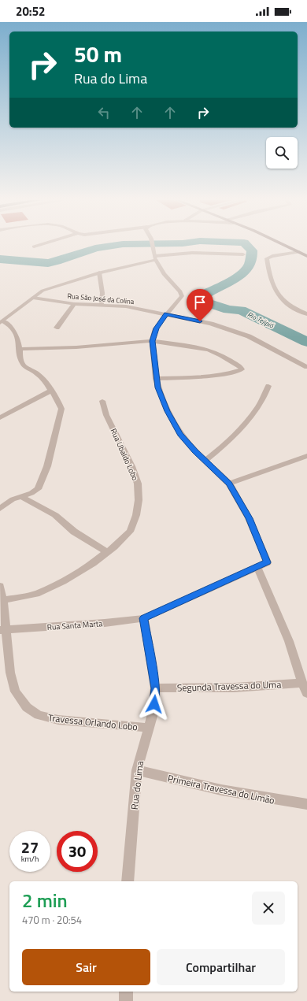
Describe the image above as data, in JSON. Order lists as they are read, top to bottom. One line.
{"streets":{"street":["Rua São José da Colina","Rua Ubaldo Lobo","Rua Santa Marta","Segunda Travessa do Uma","Travessa Orlando Lobo","Rua do Lima","Primeira Travessa do Limão"]},"crossings":[["Rua Ubaldo Lobo","Travessa Orlando Lobo"],["Rua Santa Marta","Travessa Orlando Lobo"],["Rua Santa Marta","Rua do Lima"],["Segunda Travessa do Uma","Rua do Lima"],["Travessa Orlando Lobo","Rua do Lima"],["Rua do Lima","Primeira Travessa do Limão"]],"water":["Rio Tejipió"],"page":{"status":"20:52","turn":["50 m","Rua do Lima"],"speed":"27 km/h","limit":"30","heading":["2 min","470 m · 20:54"],"buttons":["Sair","Compartilhar"]}}
